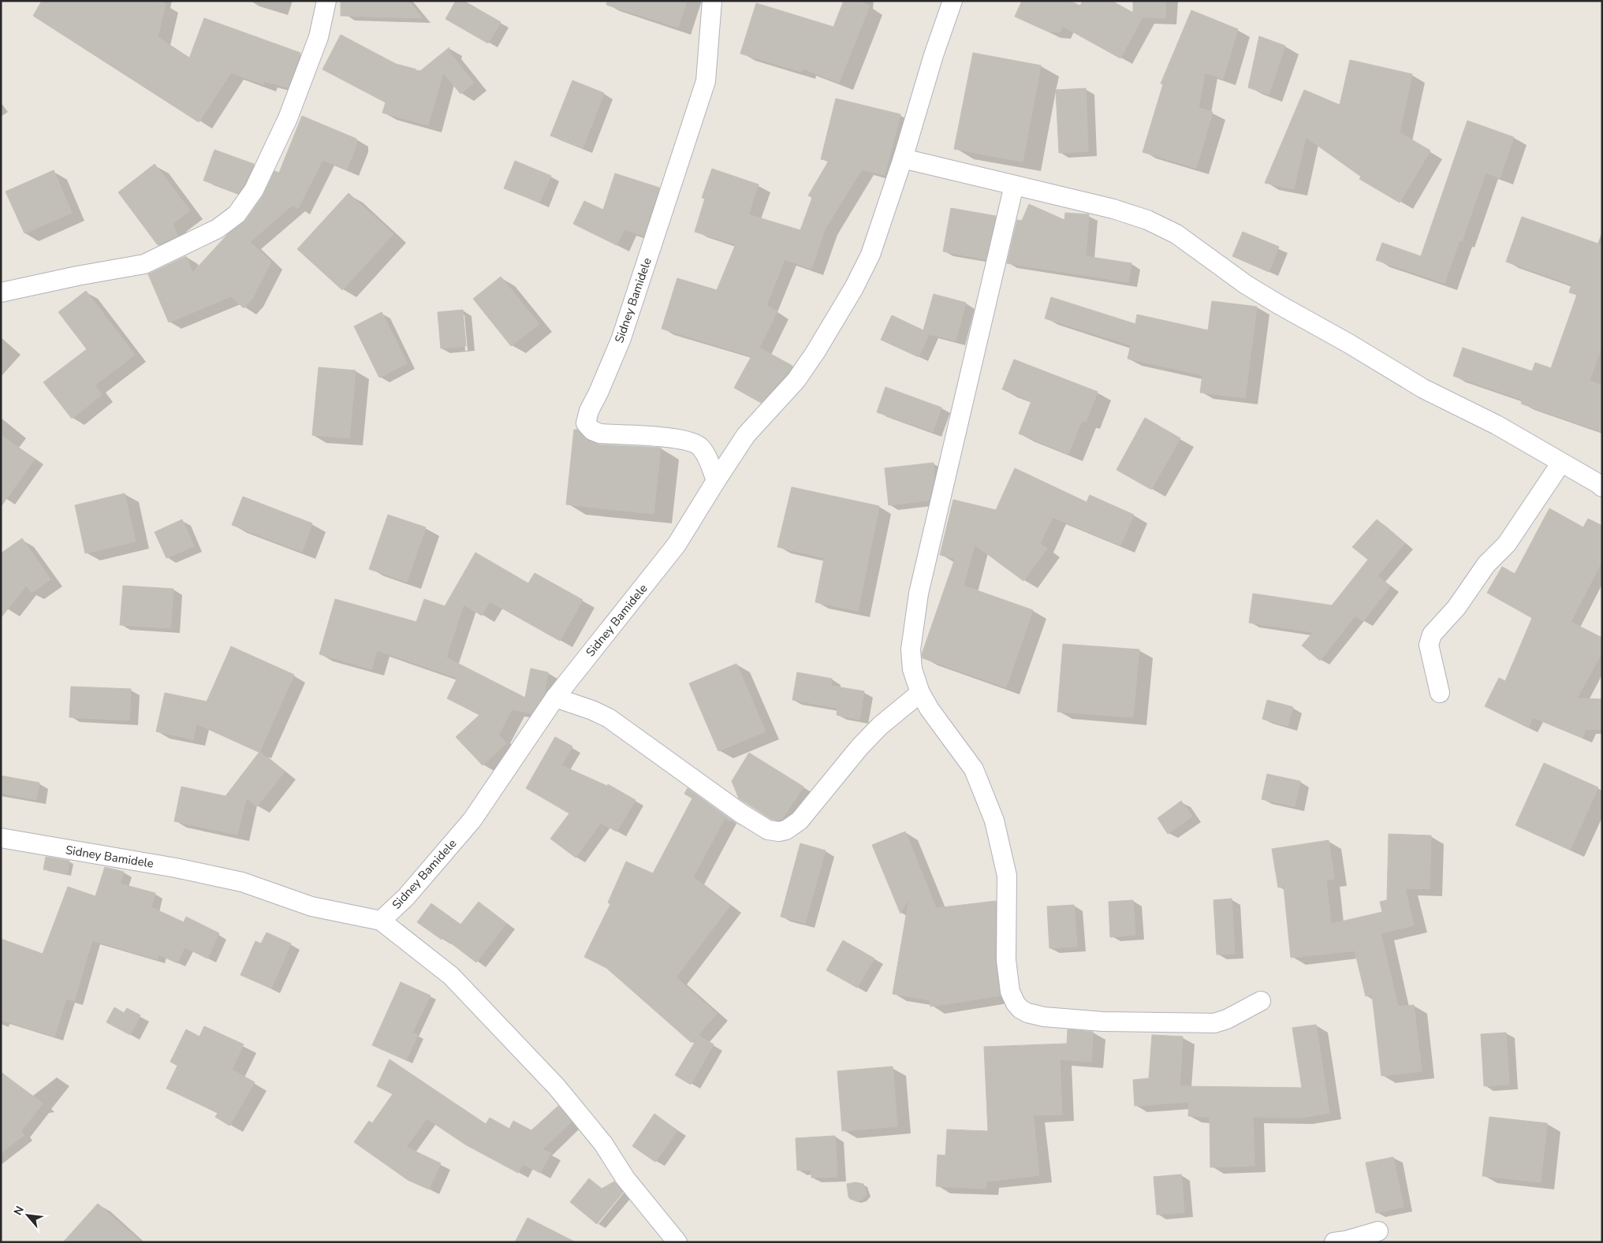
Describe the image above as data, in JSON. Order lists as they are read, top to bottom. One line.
{"streets":{"street":["Sidney Bamidele"]},"north":"top left"}
